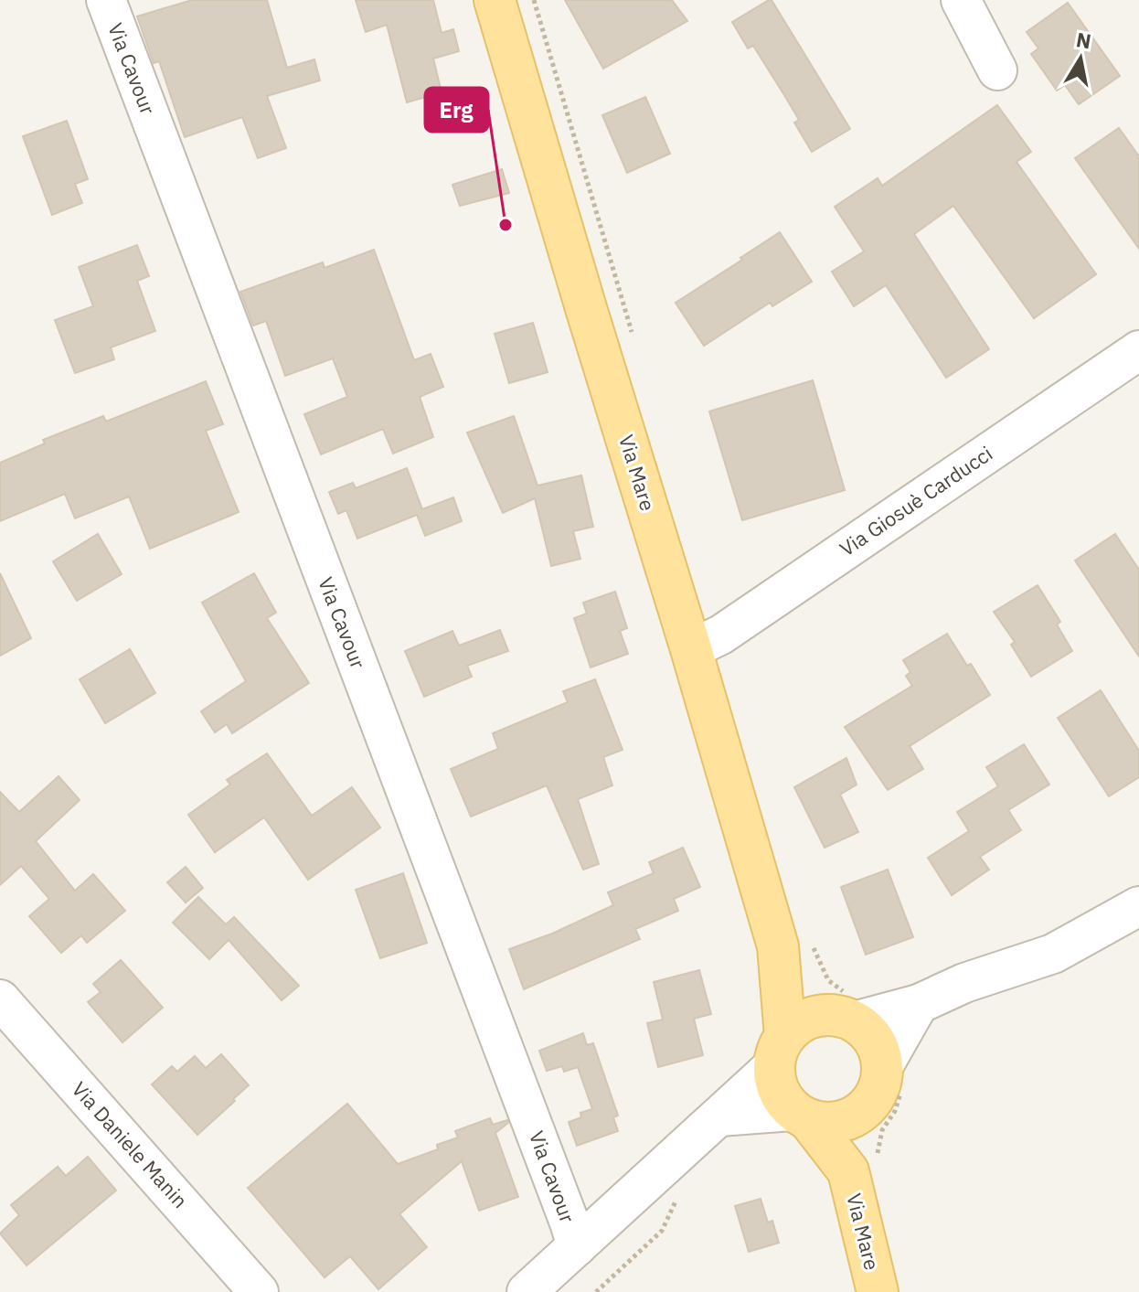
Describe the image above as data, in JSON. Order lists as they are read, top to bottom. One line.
{"streets":{"main road":["Via Mare"],"street":["Via Cavour","Via Giosuè Carducci","Via Daniele Manin"]},"crossings":[["Via Mare","Via Giosuè Carducci"]],"places":["Erg"],"north":"top"}
